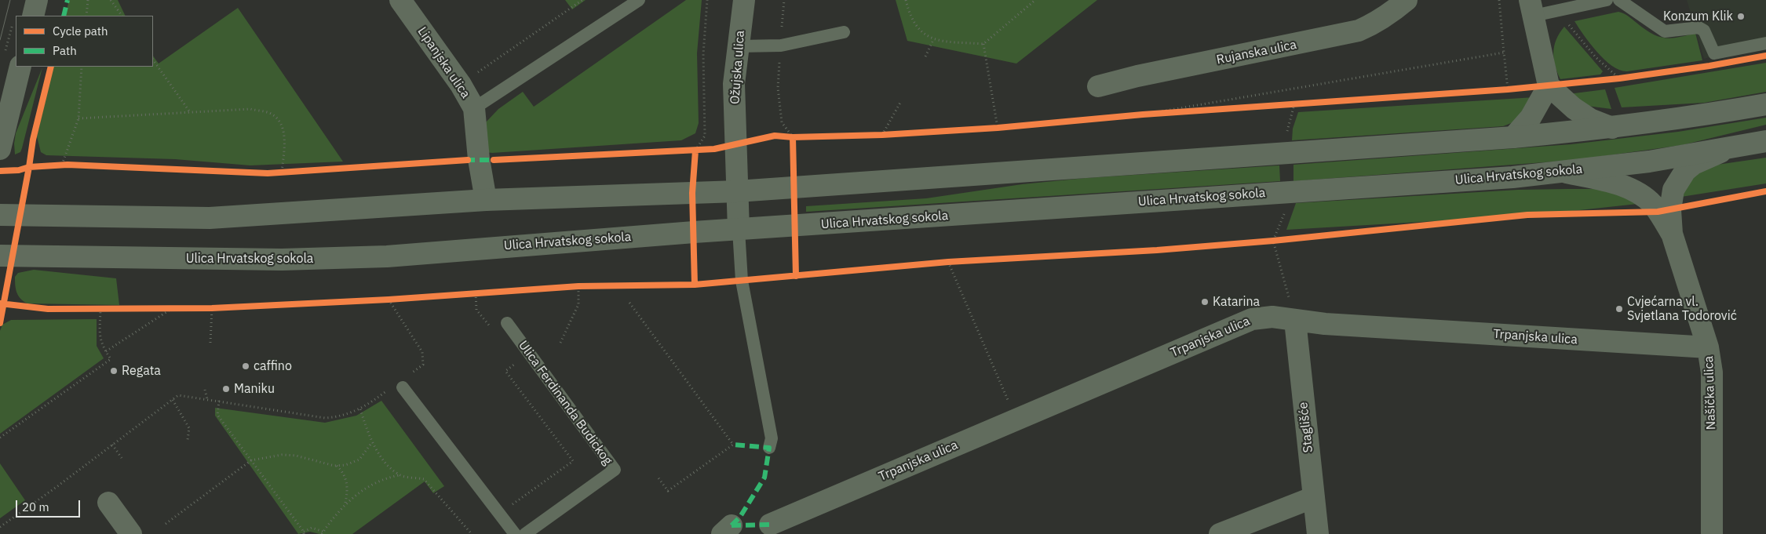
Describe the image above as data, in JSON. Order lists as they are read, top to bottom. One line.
{"streets":{"street":["Rujanska ulica","Lipanjska ulica","Ožujska ulica","Ulica Hrvatskog sokola","Trpanjska ulica","Našička ulica","Staglišće"],"lane":["Ulica Ferdinanda Budickog"]},"crossings":[["Ožujska ulica","Ulica Hrvatskog sokola"],["Ulica Hrvatskog sokola","Našička ulica"],["Trpanjska ulica","Našička ulica"],["Trpanjska ulica","Staglišće"]],"places":["Konzum Klik","Katarina","Cvjećarna vl. Svjetlana Todorović","caffino","Regata","Maniku"],"legend":["Cycle path","Path"],"scale_bar":"20 m"}
